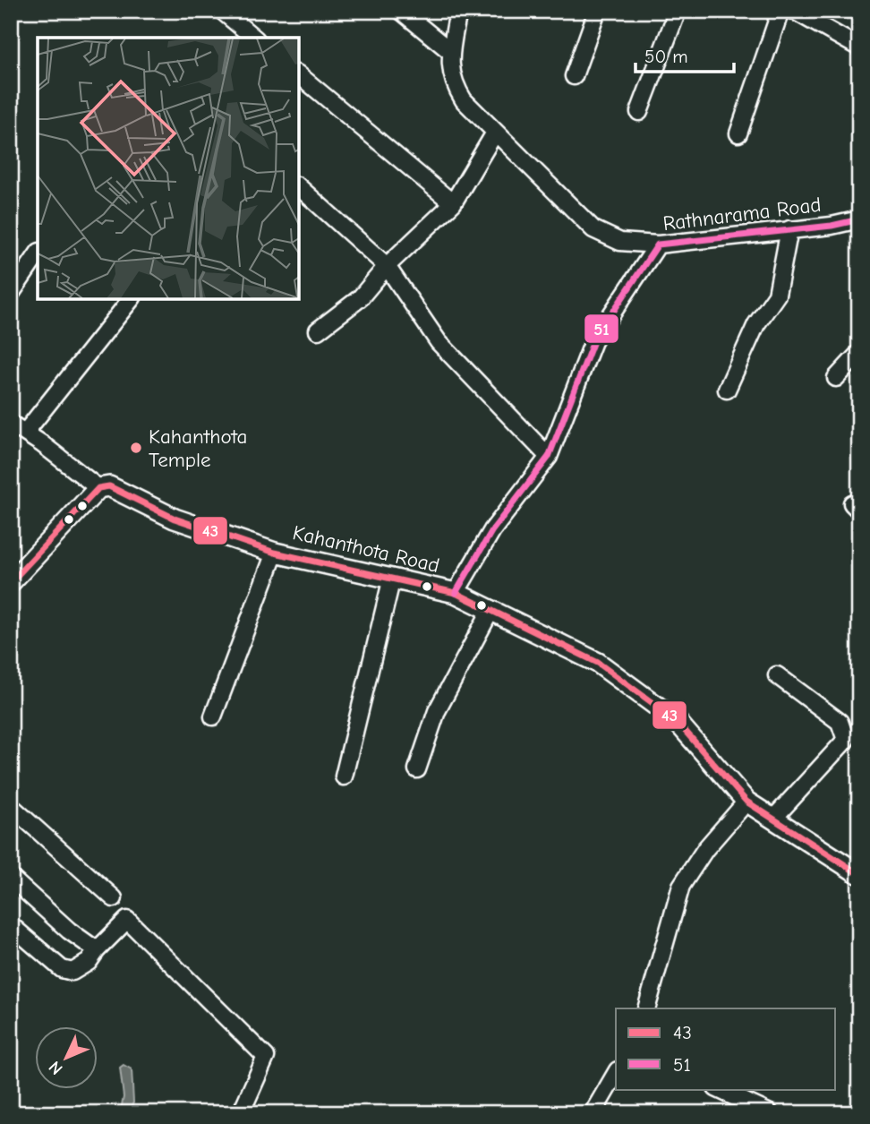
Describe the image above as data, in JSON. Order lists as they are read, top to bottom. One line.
{"streets":{"main road":["Kahanthota Road"],"street":["Rathnarama Road"]},"crossings":[["Rathnarama Road","Kahanthota Road"]],"places":["Kahanthota Temple"],"lines":["transit line 51","transit line 43"],"legend":["43","51"],"scale_bar":"50 m","north":"bottom left"}
